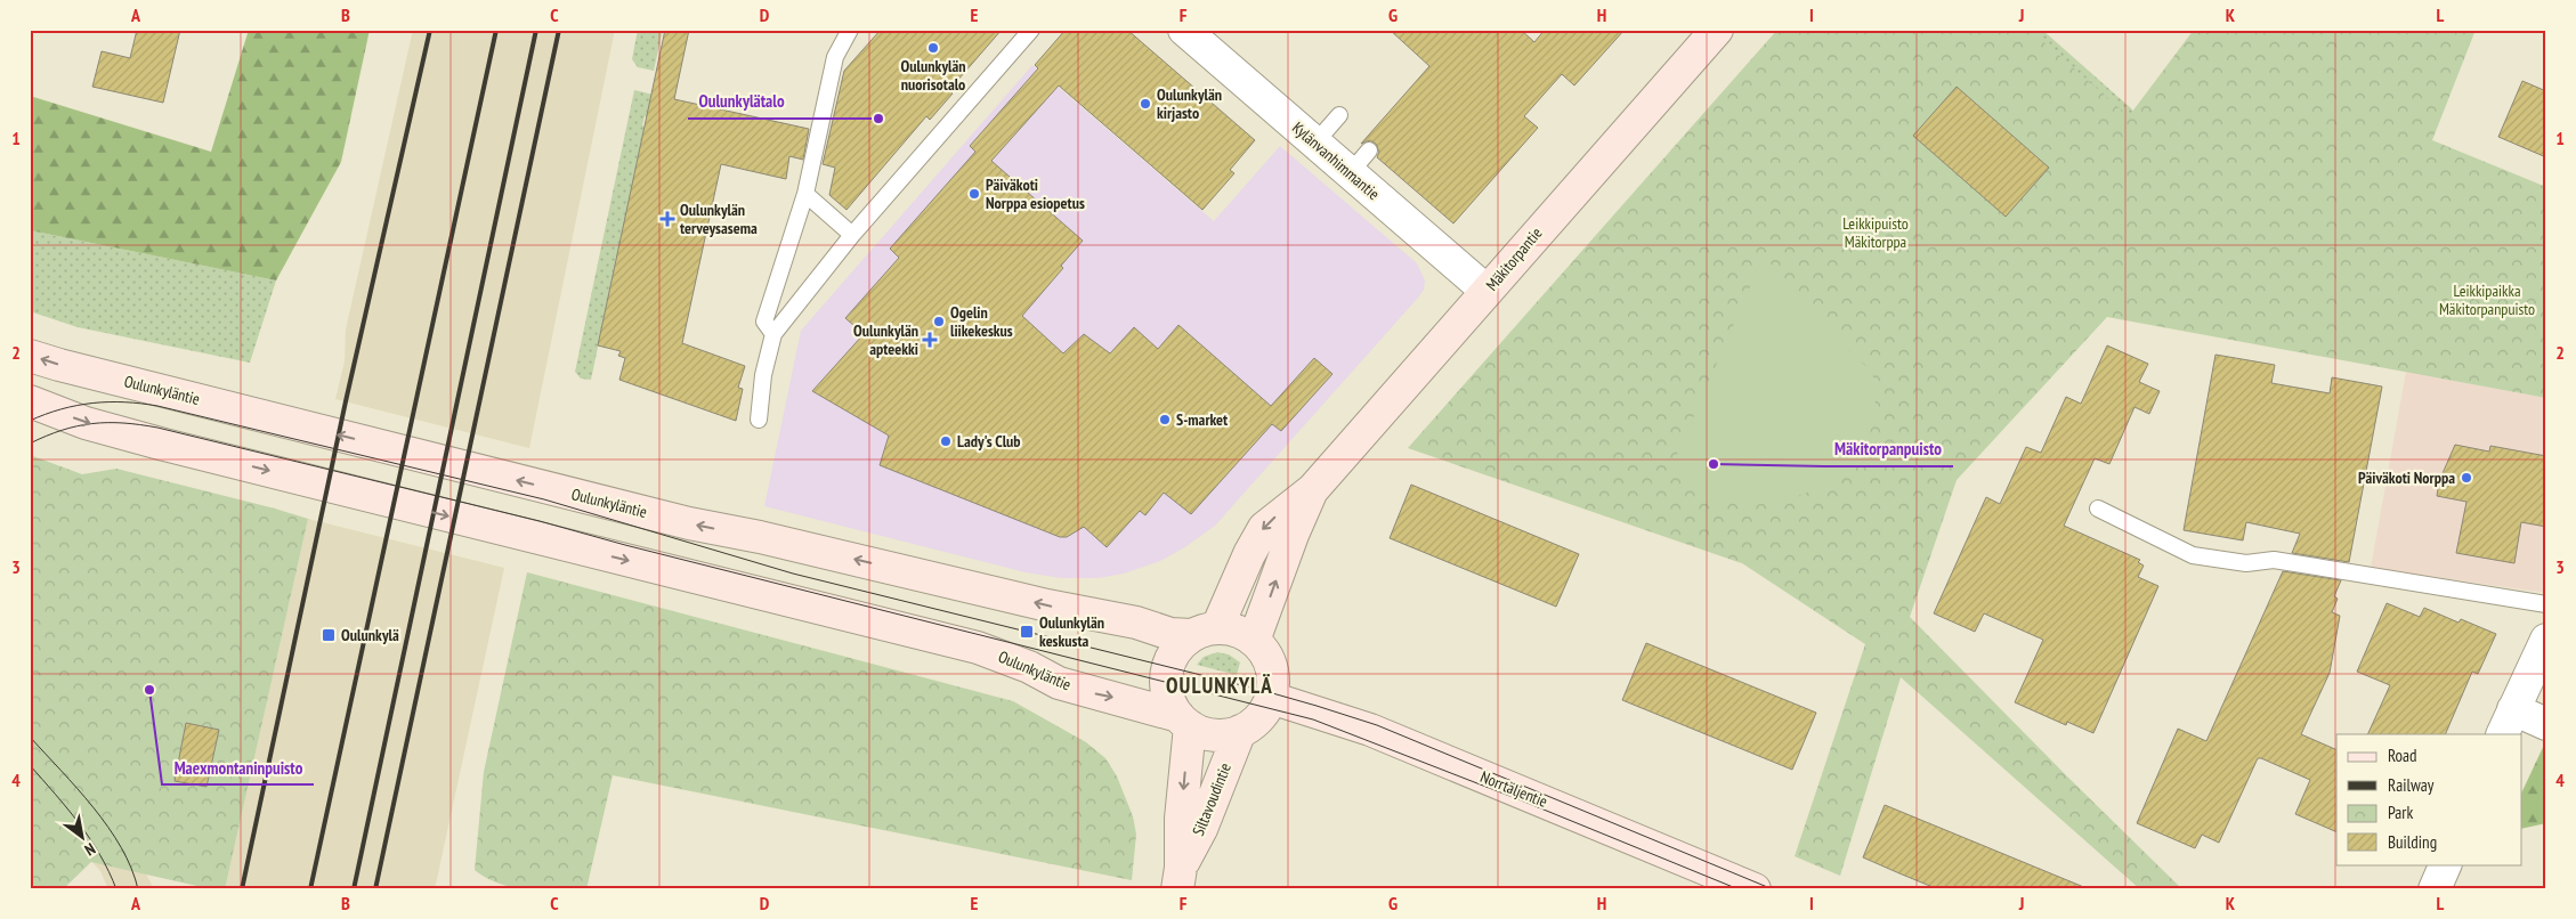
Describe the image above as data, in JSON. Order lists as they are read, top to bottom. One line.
{"streets":{"main road":["Mäkitorpantie","Oulunkyläntie","Norrtäljentie","Siltavoudintie"],"street":["Kylänvanhimmantie"]},"crossings":[["Kylänvanhimmantie","Mäkitorpantie"],["Mäkitorpantie","Oulunkyläntie"],["Mäkitorpantie","Norrtäljentie"],["Mäkitorpantie","Siltavoudintie"],["Oulunkyläntie","Norrtäljentie"],["Oulunkyläntie","Siltavoudintie"],["Norrtäljentie","Siltavoudintie"]],"districts":["OULUNKYLÄ"],"parks":["Leikkipuisto Mäkitorppa","Leikkipaikka Mäkitorpanpuisto"],"places":{"other":["Oulunkylän nuorisotalo","Oulunkylän kirjasto","Oulunkylätalo","Päiväkoti Norppa esiopetus","Ogelin liikekeskus","S-market","Lady's Club","Mäkitorpanpuisto","Päiväkoti Norppa","Maexmontaninpuisto"],"health":["Oulunkylän terveysasema","Oulunkylän apteekki"],"transit":["Oulunkylän keskusta","Oulunkylä"]},"legend":["Road","Railway","Park","Building"],"north":"bottom right","grid":{"columns":["A","B","C","D","E","F","G","H","I","J","K","L"],"rows":["1","2","3","4"]}}
